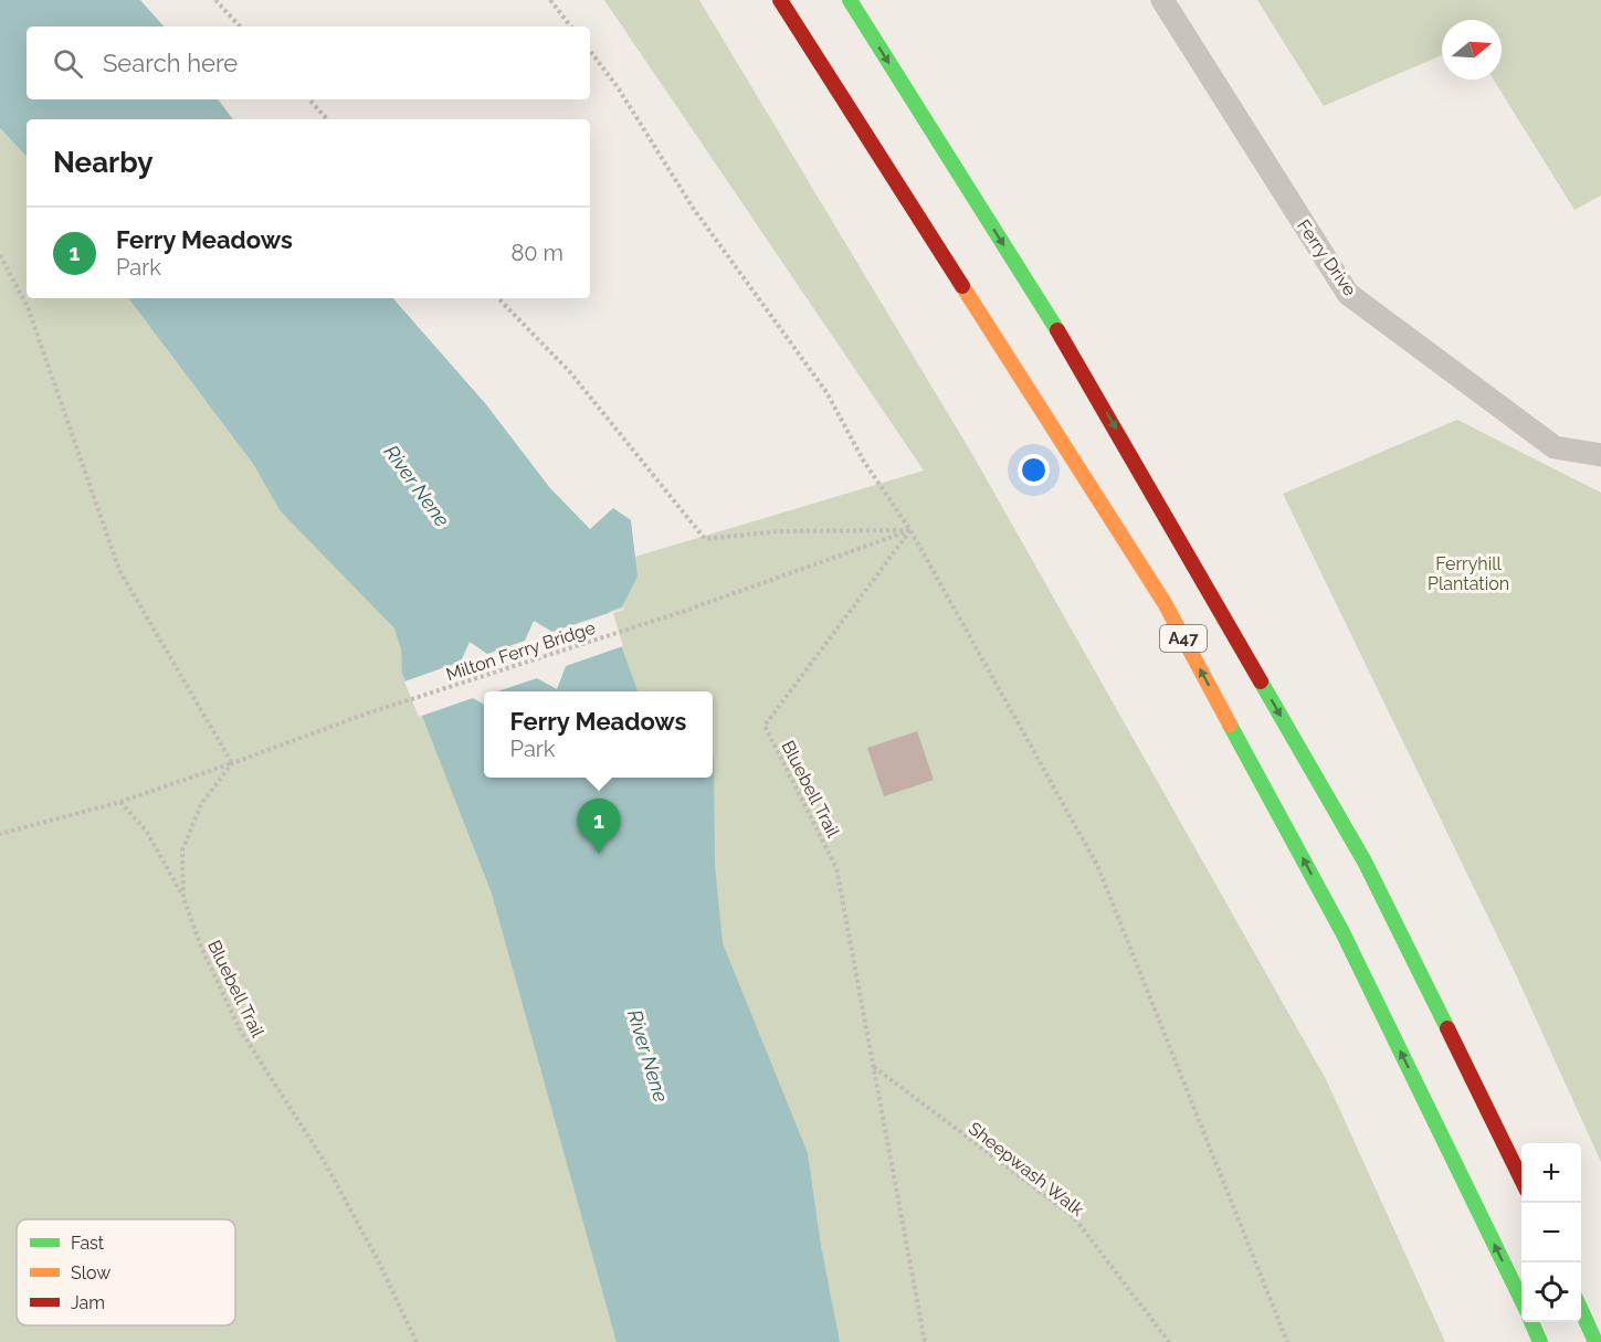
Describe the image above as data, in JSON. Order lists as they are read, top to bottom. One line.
{"streets":{"highway":["A47"],"lane":["Ferry Drive"],"path":["Milton Ferry Bridge","Bluebell Trail","Sheepwash Walk"]},"crossings":[["Milton Ferry Bridge","Bluebell Trail"],["Bluebell Trail","Sheepwash Walk"]],"water":["River Nene"],"parks":["Ferryhill Plantation"],"legend":["Fast","Slow","Jam"],"north":"right","page":{"search":"Search here","heading":"Nearby","list":[{"mark":"1","name":"Ferry Meadows","note":"Park","value":"80 m"}],"popup":["Ferry Meadows","Park"],"pins":"1","map_buttons":["+","−"]}}
